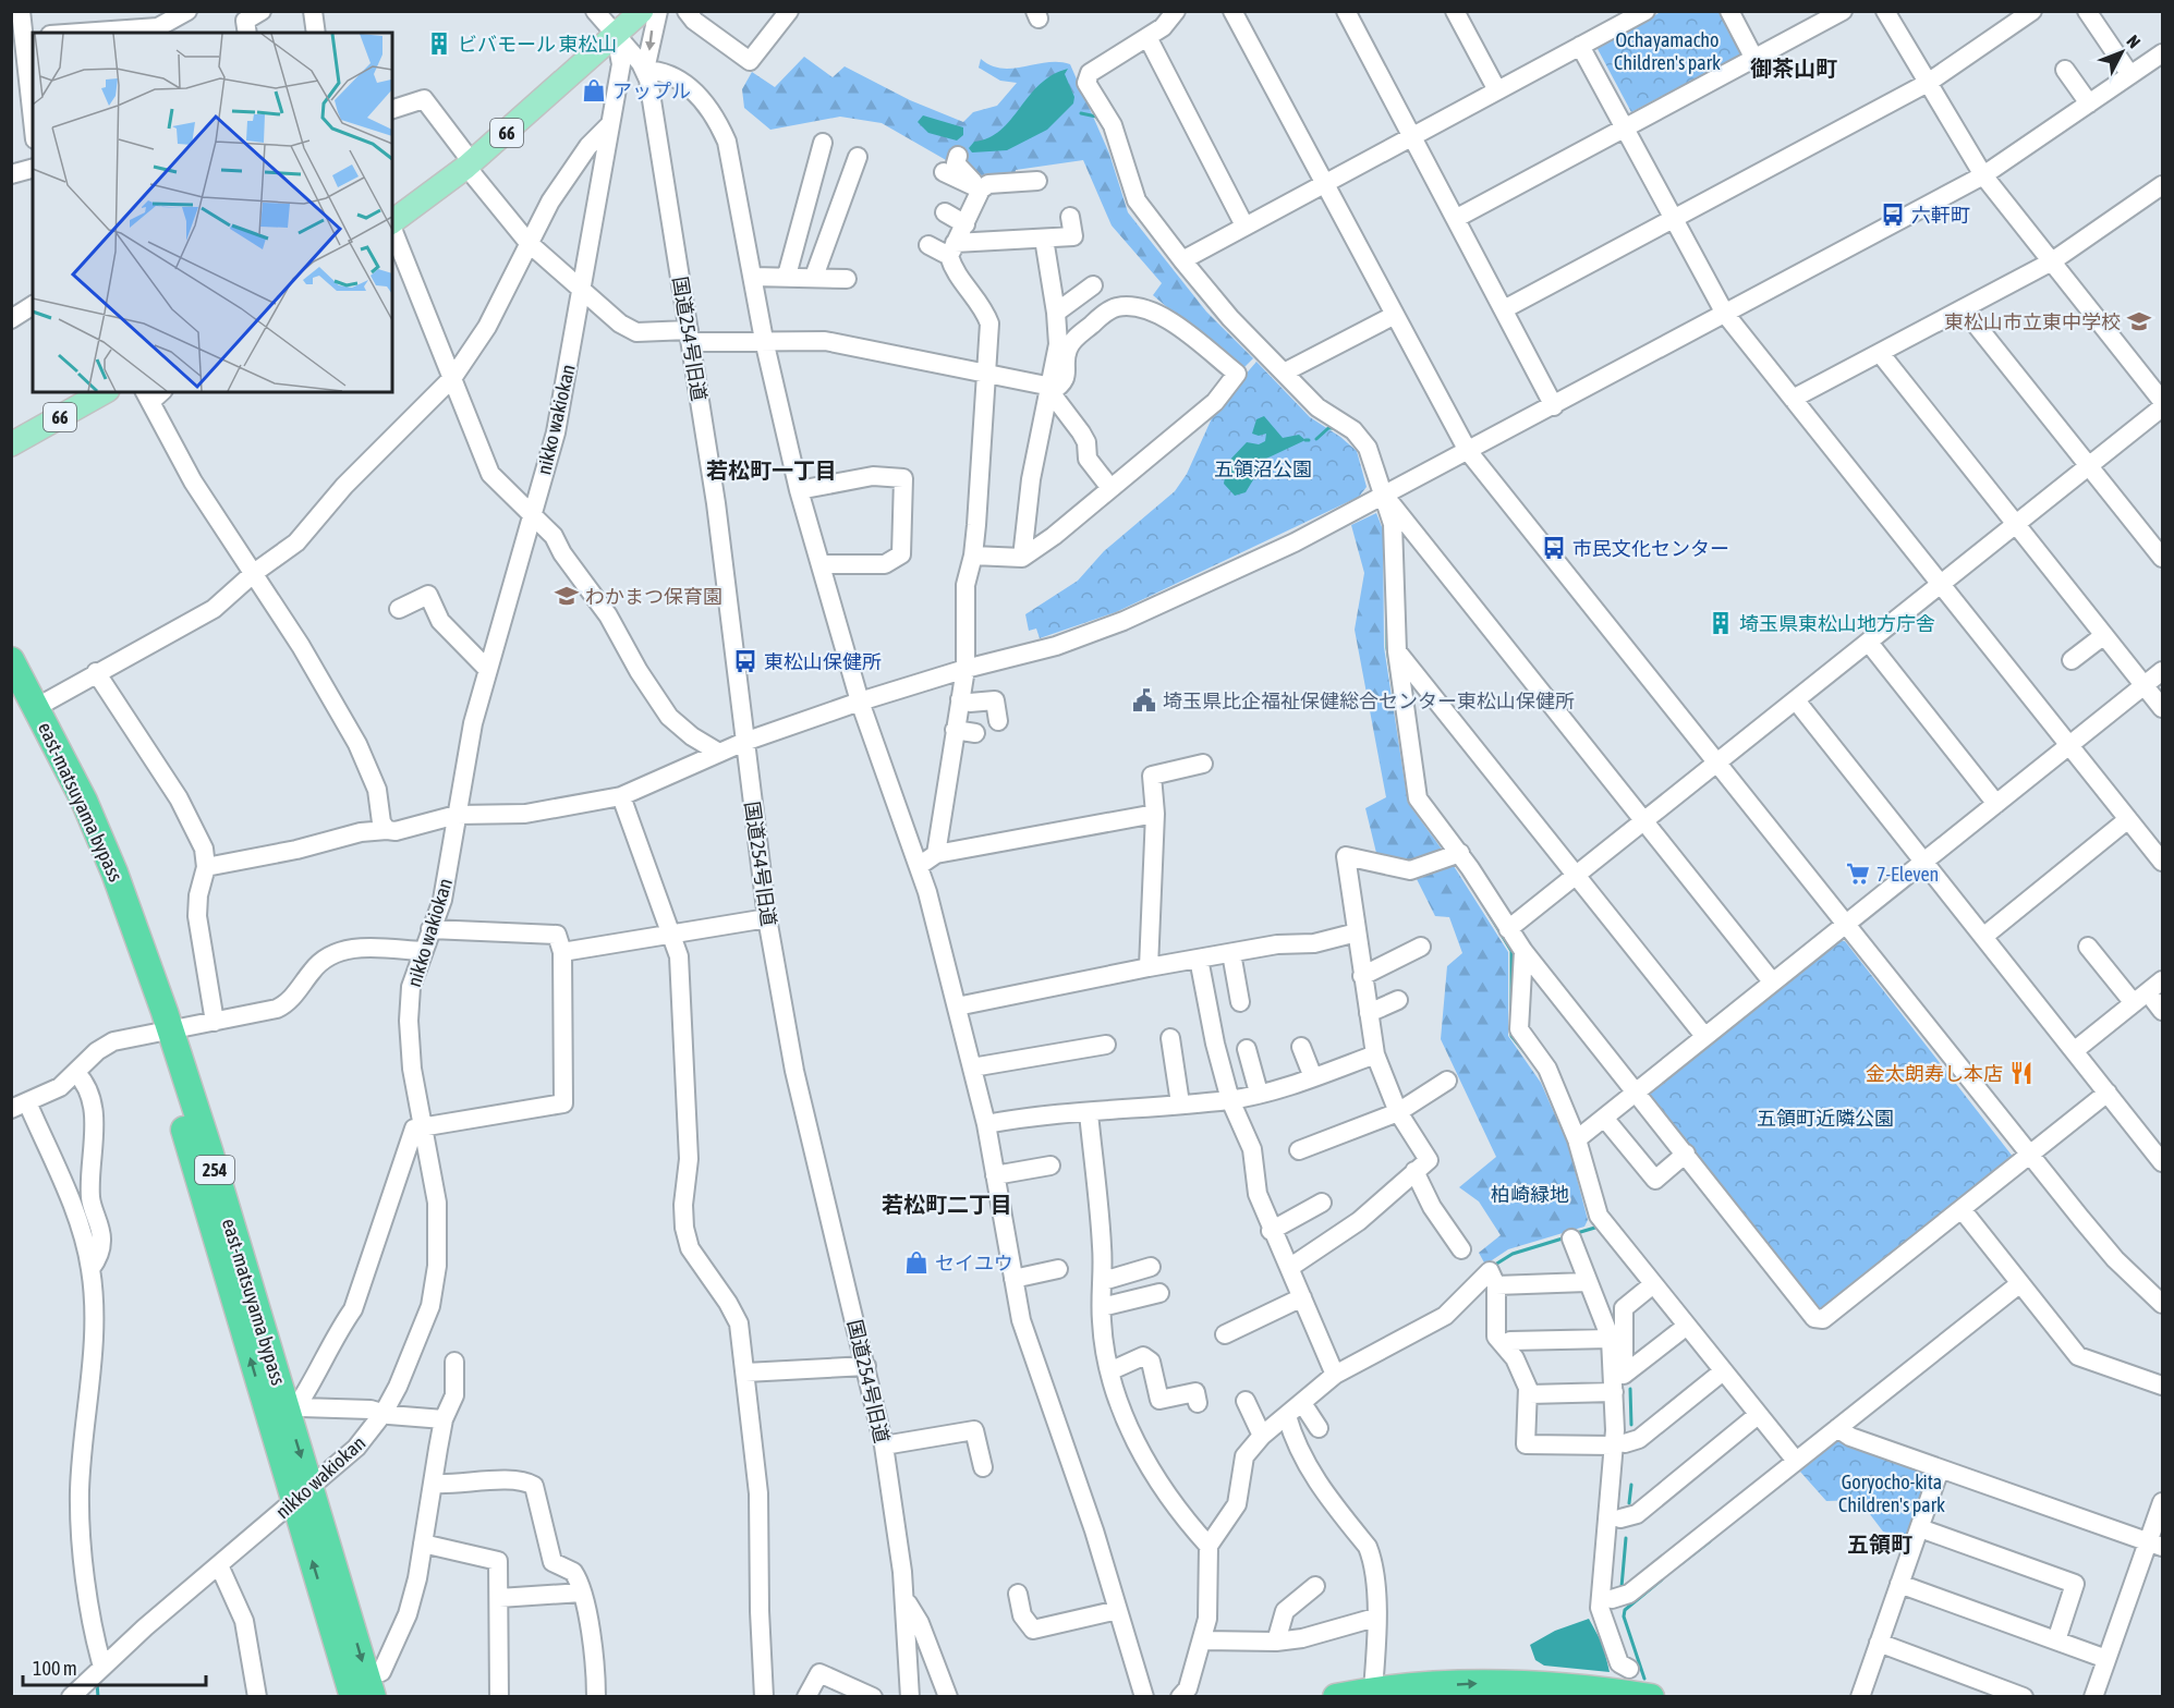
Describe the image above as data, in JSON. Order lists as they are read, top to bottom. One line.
{"streets":{"highway":["east-matsuyama bypass","254"],"main road":["66"],"street":["国道254号旧道","nikko wakiokan"]},"crossings":[["66","nikko wakiokan"],["nikko wakiokan","east-matsuyama bypass"]],"districts":["御茶山町","若松町一丁目","若松町二丁目","五領町"],"parks":["Ochayamacho Children's park","五領沼公園","五領町近隣公園","柏崎緑地","Goryocho-kita Children's park"],"places":{"building":["ビバモール 東松山","埼玉県東松山地方庁舎"],"shop":["アップル","セイユウ"],"bus stop":["六軒町","市民文化センター","東松山保健所"],"school or university":["東松山市立東中学校","わかまつ保育園"],"public building":["埼玉県比企福祉保健総合センター東松山保健所"],"supermarket":["7-Eleven"],"restaurant":["金太朗寿し本店"]},"scale_bar":"100 m","north":"top right"}
